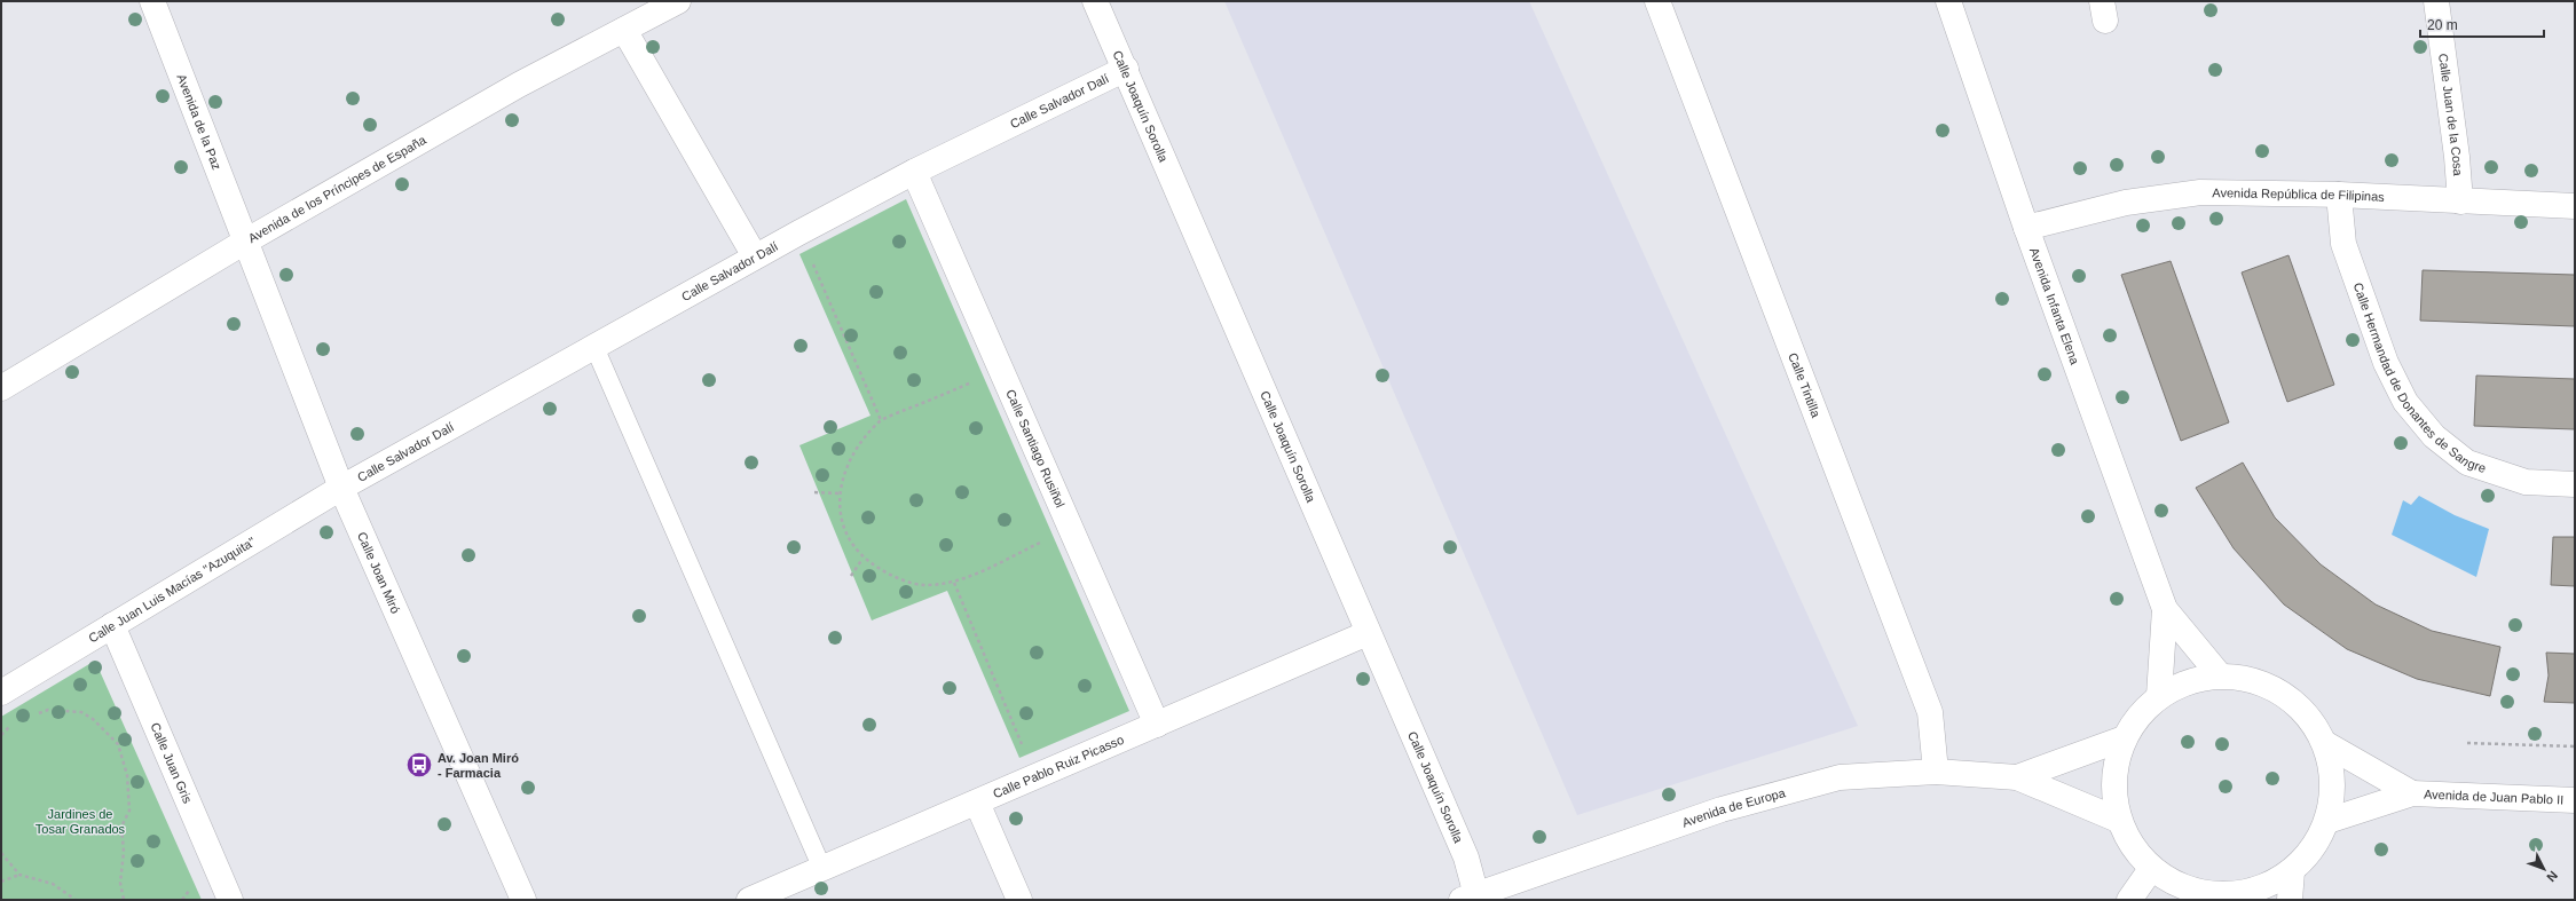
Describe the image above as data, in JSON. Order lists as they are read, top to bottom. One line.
{"streets":{"street":["Calle Salvador Dalí","Calle Joaquín Sorolla","Calle Juan de la Cosa","Avenida de la Paz","Avenida de los Príncipes de España","Avenida República de Filipinas","Avenida Infanta Elena","Calle Hermandad de Donantes de Sangre","Calle Tintilla","Calle Santiago Rusiñol","Calle Joan Miró","Calle Juan Luis Macías \"Azuquita\"","Calle Juan Gris","Calle Pablo Ruiz Picasso","Avenida de Juan Pablo II","Avenida de Europa"]},"crossings":[["Calle Salvador Dalí","Calle Joaquín Sorolla"],["Calle Salvador Dalí","Calle Santiago Rusiñol"],["Calle Salvador Dalí","Calle Joan Miró"],["Calle Salvador Dalí","Calle Juan Luis Macías \"Azuquita\""],["Calle Joaquín Sorolla","Calle Pablo Ruiz Picasso"],["Calle Joaquín Sorolla","Avenida de Europa"],["Calle Juan de la Cosa","Avenida República de Filipinas"],["Avenida de la Paz","Avenida de los Príncipes de España"],["Avenida de la Paz","Calle Joan Miró"],["Avenida de los Príncipes de España","Calle Joan Miró"],["Avenida República de Filipinas","Avenida Infanta Elena"],["Avenida República de Filipinas","Calle Hermandad de Donantes de Sangre"],["Calle Tintilla","Avenida de Europa"],["Calle Santiago Rusiñol","Calle Pablo Ruiz Picasso"],["Calle Joan Miró","Calle Juan Luis Macías \"Azuquita\""],["Calle Juan Luis Macías \"Azuquita\"","Calle Juan Gris"]],"parks":["Jardines de Tosar Granados"],"places":{"bus stop":["Av. Joan Miró - Farmacia"]},"scale_bar":"20 m","north":"bottom right"}
